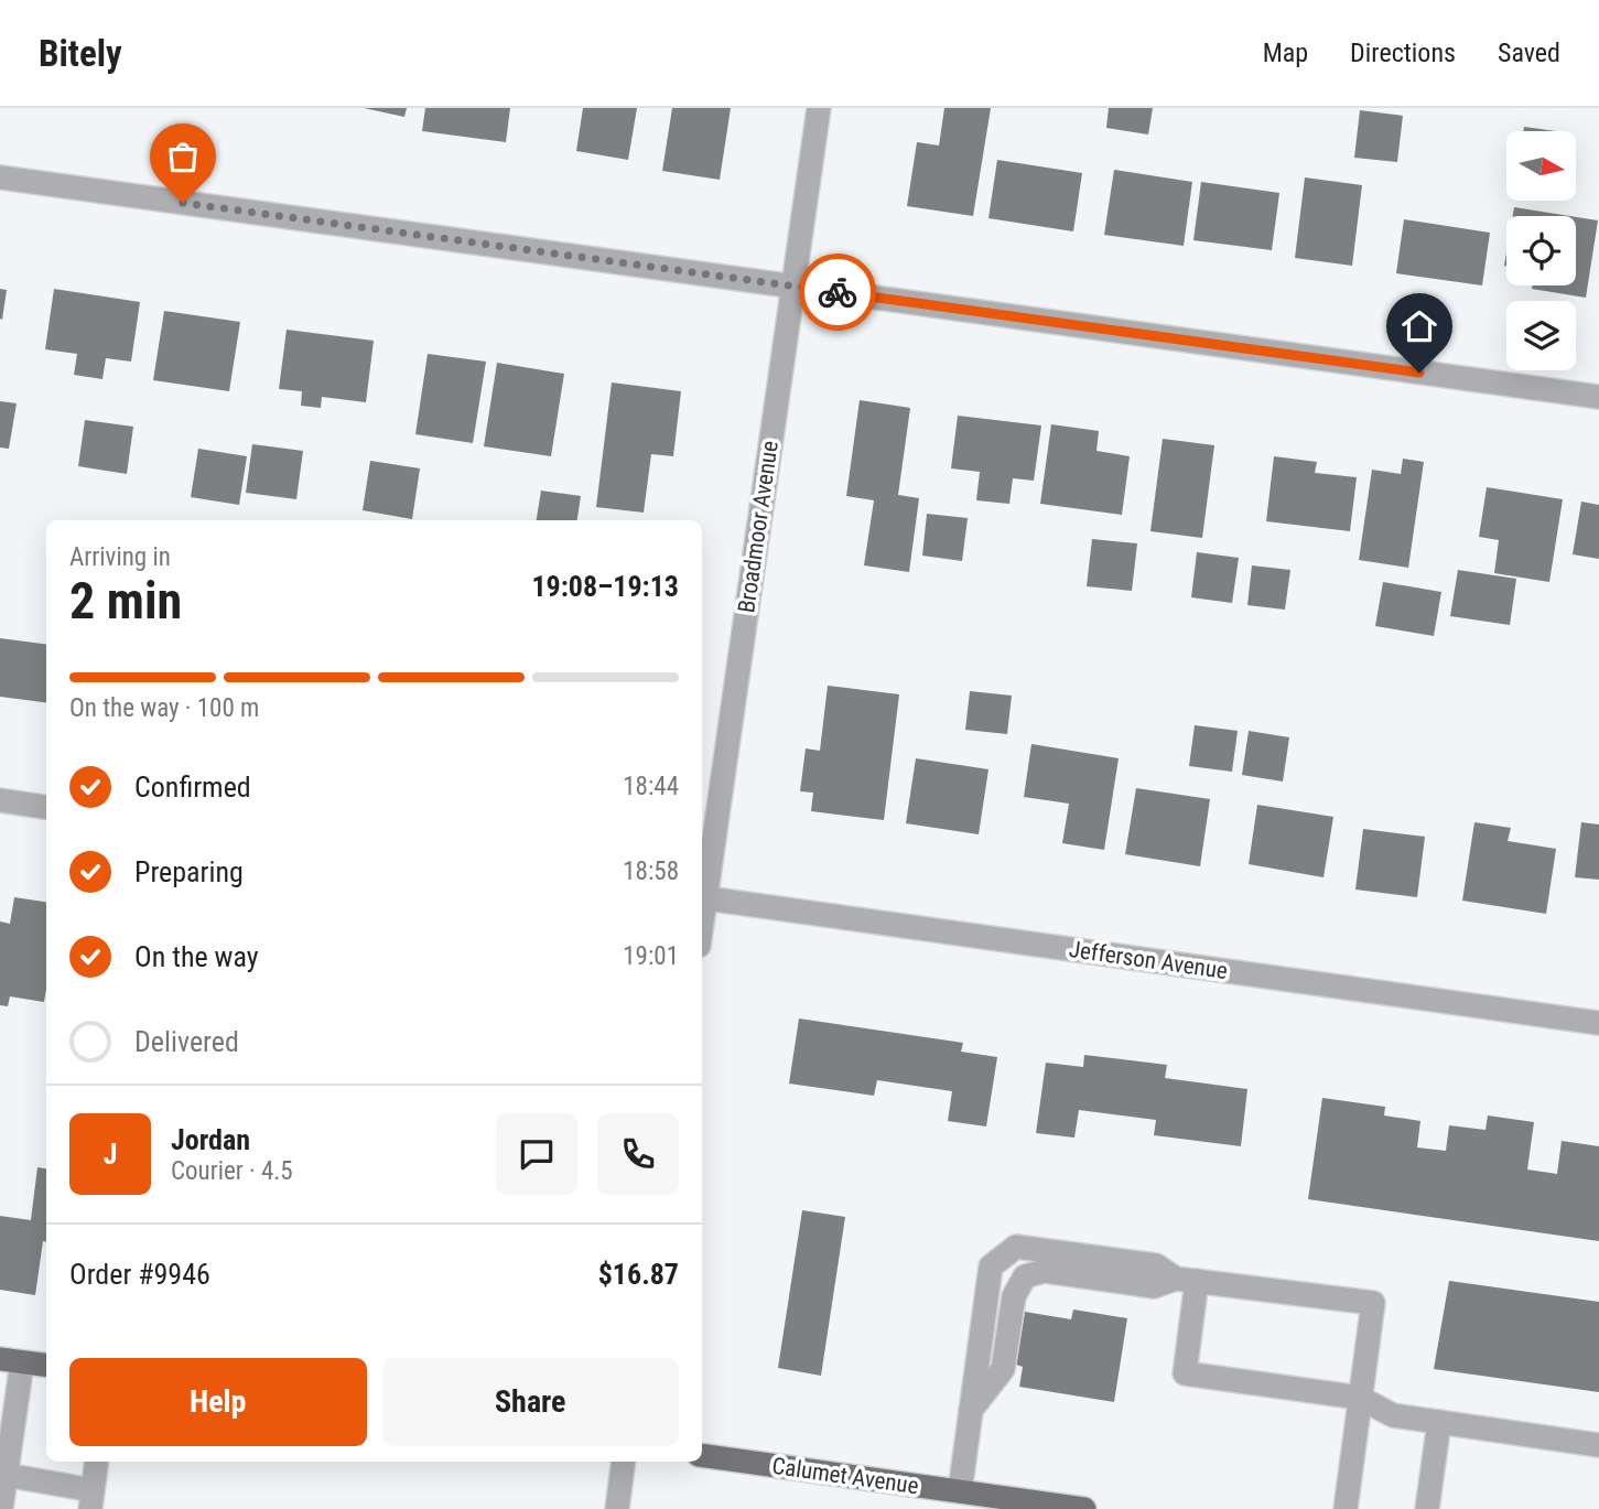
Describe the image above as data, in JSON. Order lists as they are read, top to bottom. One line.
{"streets":{"main road":["Calumet Avenue"],"street":["Broadmoor Avenue","Jefferson Avenue"]},"crossings":[["Broadmoor Avenue","Jefferson Avenue"]],"north":"right","page":{"header":"Bitely","nav":["Map","Directions","Saved"],"heading":["2 min","Arriving in","19:08–19:13"],"panel":["Jordan","Courier · 4.5","Order #9946","$16.87"],"bar":"On the way · 100 m","list":[["Confirmed","18:44"],["Preparing","18:58"],["On the way","19:01"],"Delivered"],"round":"J","buttons":["Help","Share"]}}
